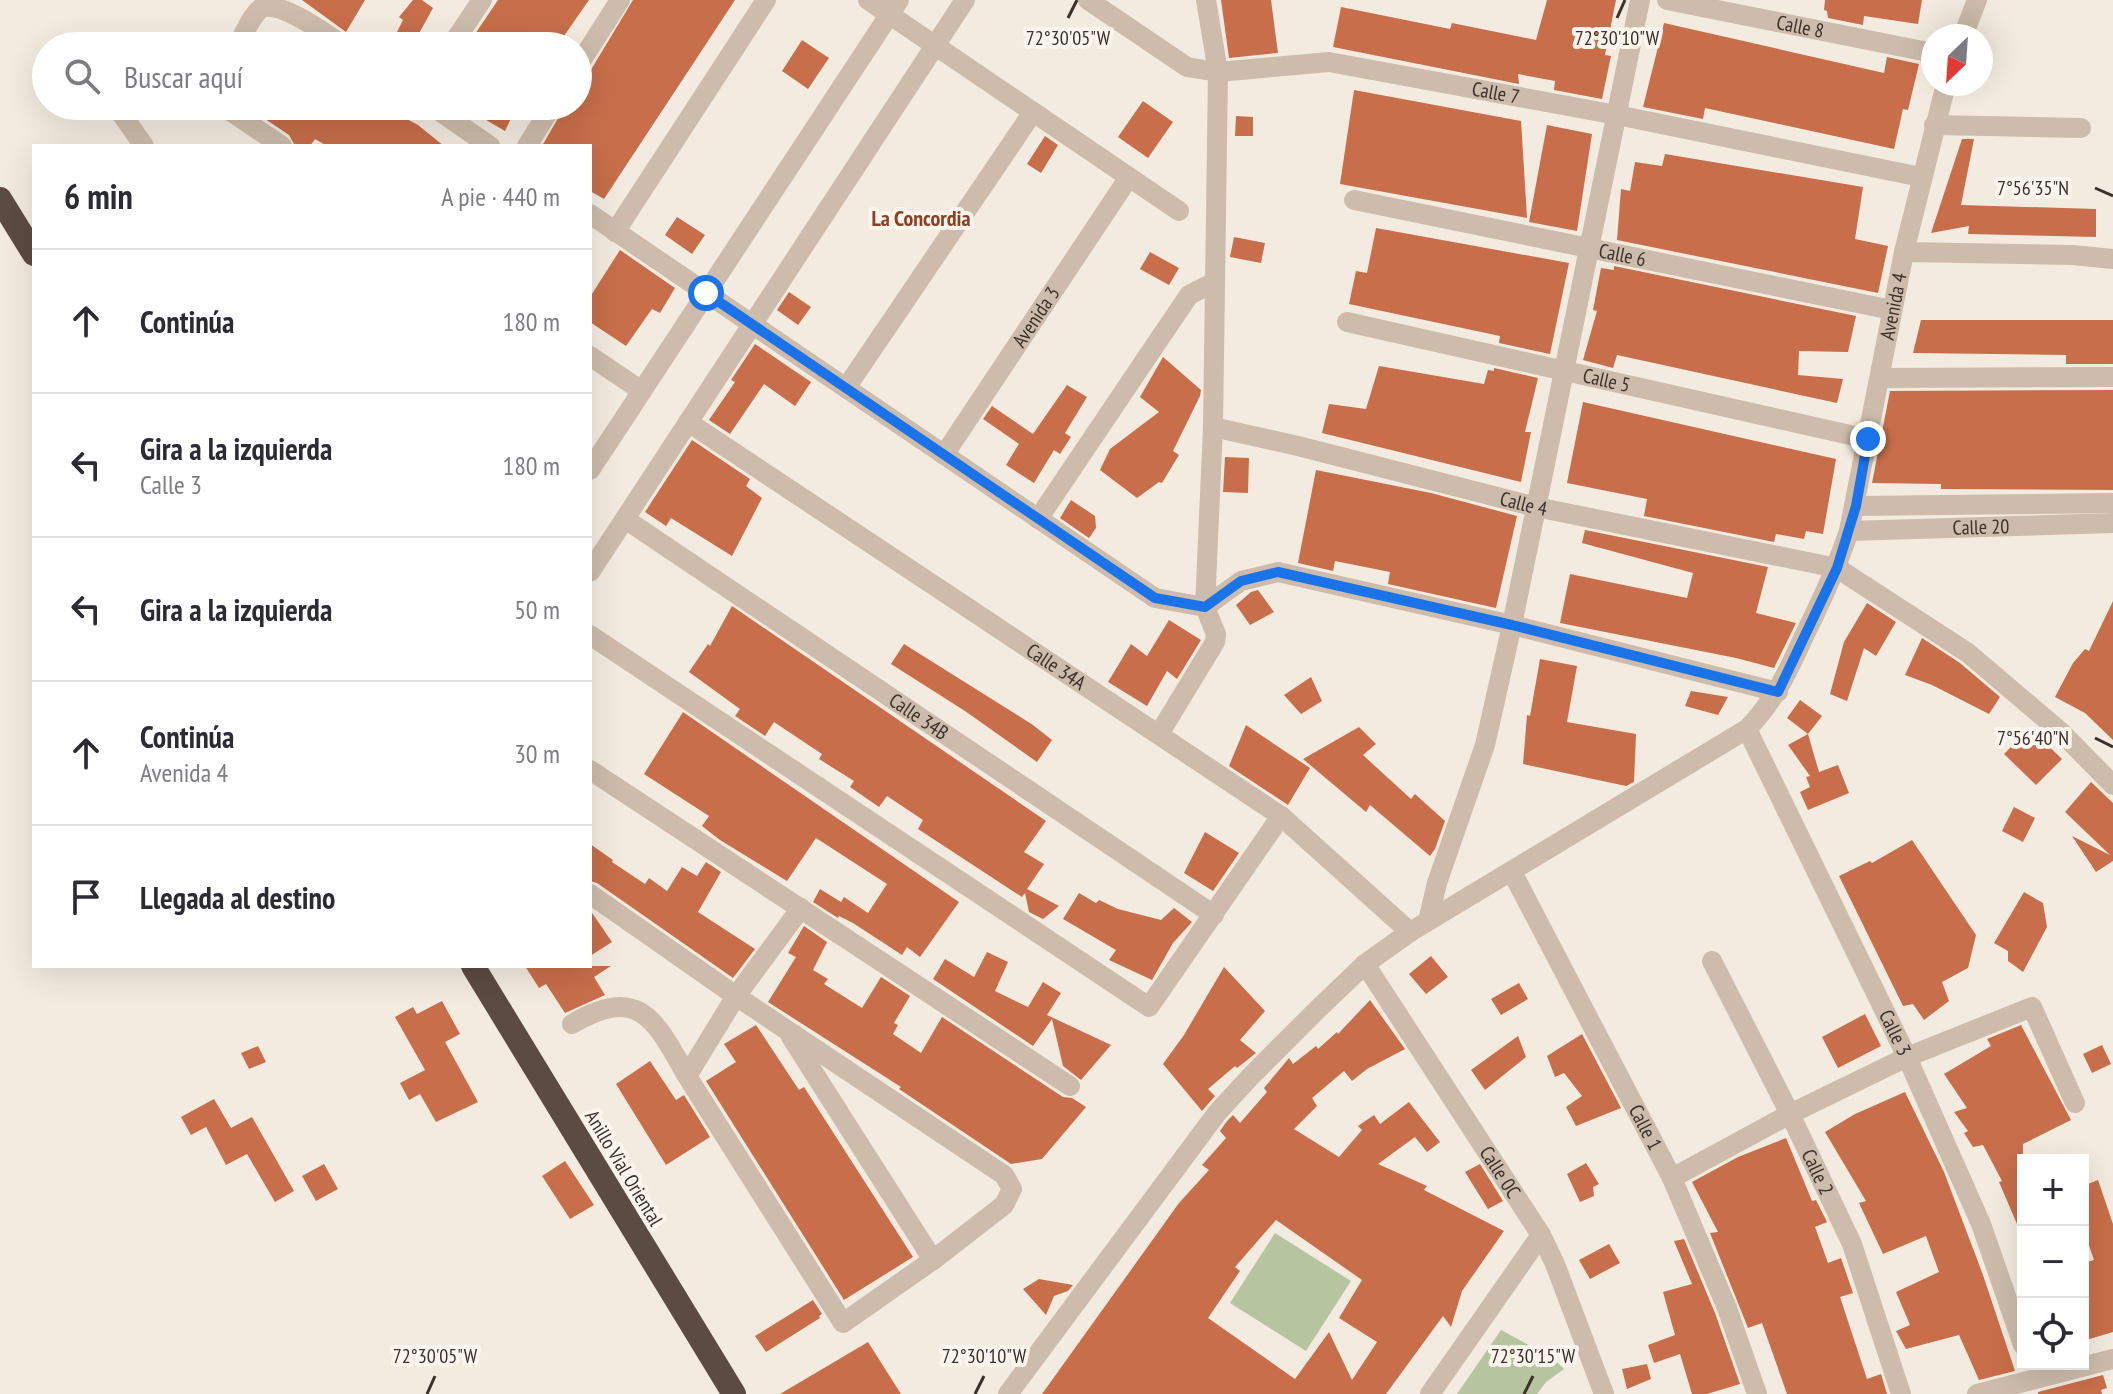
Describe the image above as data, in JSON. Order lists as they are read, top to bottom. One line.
{"streets":{"highway":["Anillo Vial Oriental"],"street":["Calle 8","Calle 7","Calle 6","Avenida 4","Avenida 3","Calle 5","Calle 4","Calle 20","Calle 34A","Calle 34B","Calle 3","Calle 1","Calle 0C","Calle 2"]},"crossings":[["Calle 7","Avenida 4"],["Calle 6","Avenida 4"],["Avenida 4","Calle 5"],["Avenida 4","Calle 4"],["Avenida 4","Calle 20"],["Avenida 4","Calle 34A"],["Avenida 4","Calle 3"],["Avenida 4","Calle 1"],["Avenida 4","Calle 0C"]],"districts":["La Concordia"],"north":"bottom left","page":{"search":"Buscar aquí","heading":["6 min","A pie · 440 m"],"list":[["Continúa","180 m"],["Gira a la izquierda","Calle 3","180 m"],["Gira a la izquierda","50 m"],["Continúa","Avenida 4","30 m"],"Llegada al destino"],"map_buttons":["+","−"]},"coordinates":["72°30'05\"W","72°30'10\"W","7°56'35\"N","7°56'40\"N","72°30'15\"W"]}
